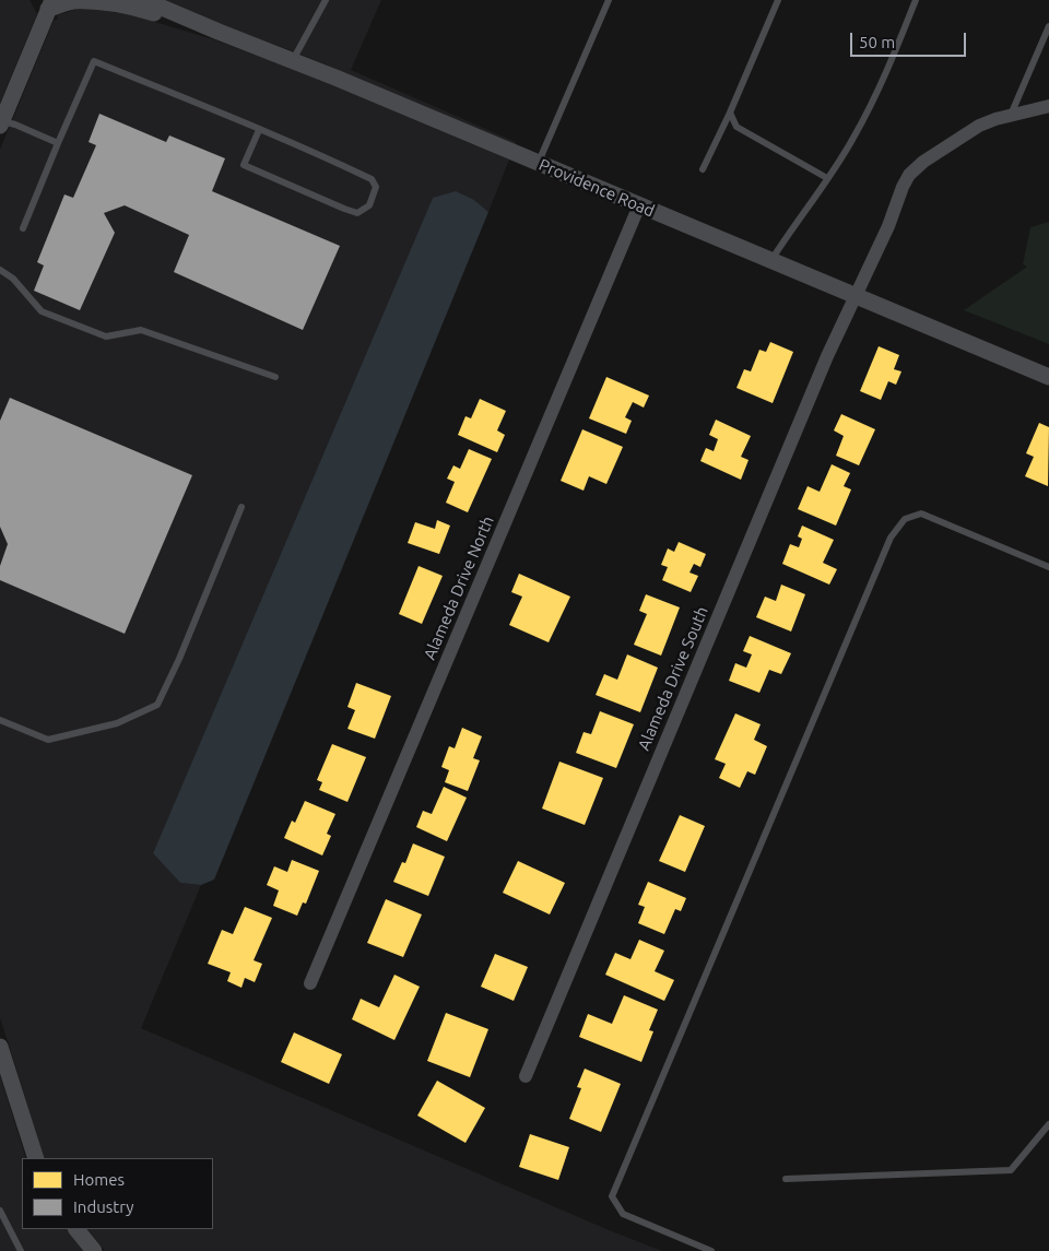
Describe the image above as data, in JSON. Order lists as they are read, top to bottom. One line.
{"streets":{"street":["Providence Road","Alameda Drive North","Alameda Drive South"]},"crossings":[["Providence Road","Alameda Drive North"],["Providence Road","Alameda Drive South"]],"legend":["Homes","Industry"],"scale_bar":"50 m"}
